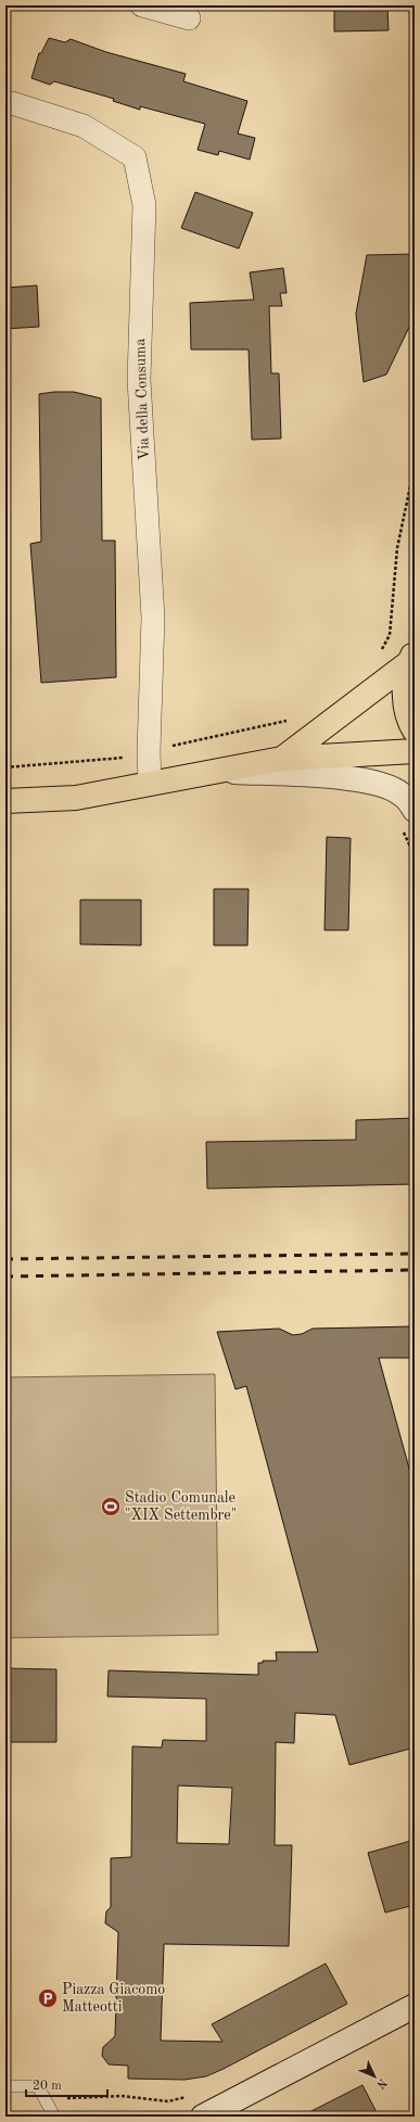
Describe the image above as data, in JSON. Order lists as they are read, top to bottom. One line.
{"streets":{"street":["Via della Consuma"]},"places":{"sports":["Stadio Comunale \"XIX Settembre\""],"parking":["Piazza Giacomo Matteotti"]},"scale_bar":"20 m","north":"bottom right"}
